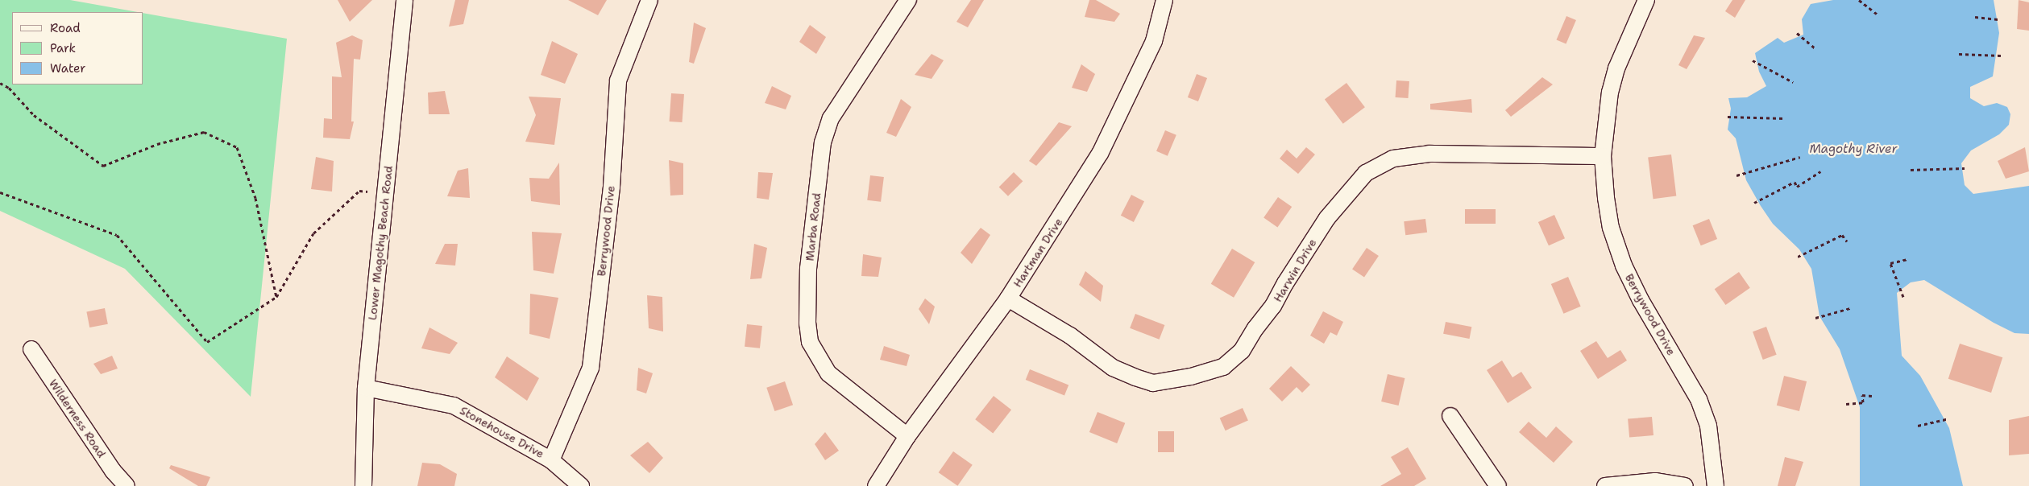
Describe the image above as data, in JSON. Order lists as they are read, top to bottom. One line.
{"streets":{"street":["Marba Road","Berrywood Drive","Lower Magothy Beach Road","Hartman Drive","Harwin Drive","Wilderness Road","Stonehouse Drive"]},"crossings":[["Marba Road","Hartman Drive"],["Berrywood Drive","Harwin Drive"],["Berrywood Drive","Stonehouse Drive"],["Lower Magothy Beach Road","Stonehouse Drive"],["Hartman Drive","Harwin Drive"]],"water":["Magothy River"],"legend":["Road","Park","Water"]}
